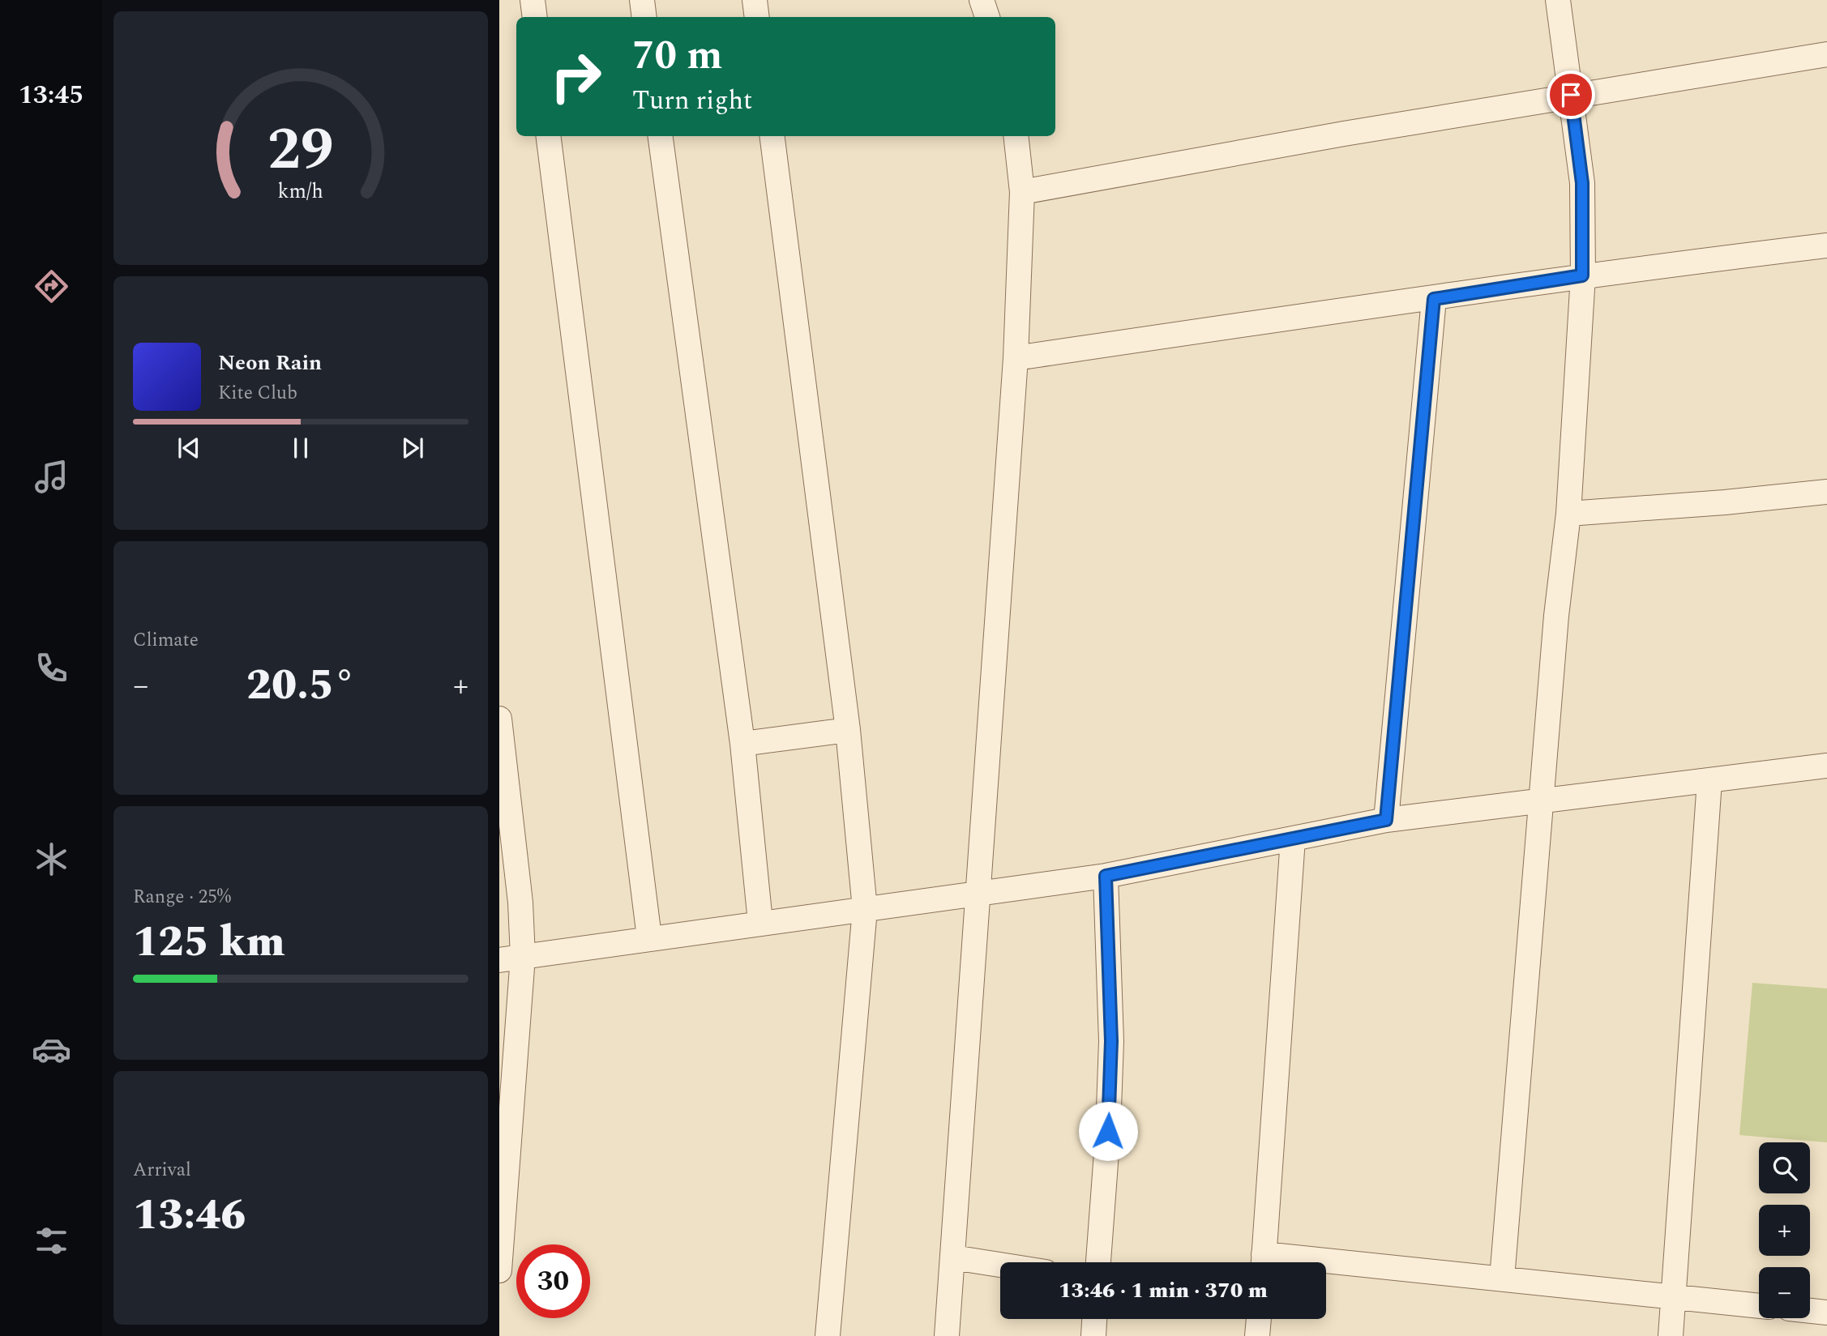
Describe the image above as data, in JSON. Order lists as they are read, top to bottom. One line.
{"page":{"tabs":"13:45","turn":["70 m","Turn right"],"song":["Neon Rain","Kite Club"],"tile":["Climate",["Range · 25%","125 km"],["Arrival","13:46"]],"heat":["−","20.5°","+"],"map_buttons":["+","−"],"limit":"30","trip":"13:46 · 1 min · 370 m","gauge":["29","km/h"]}}
